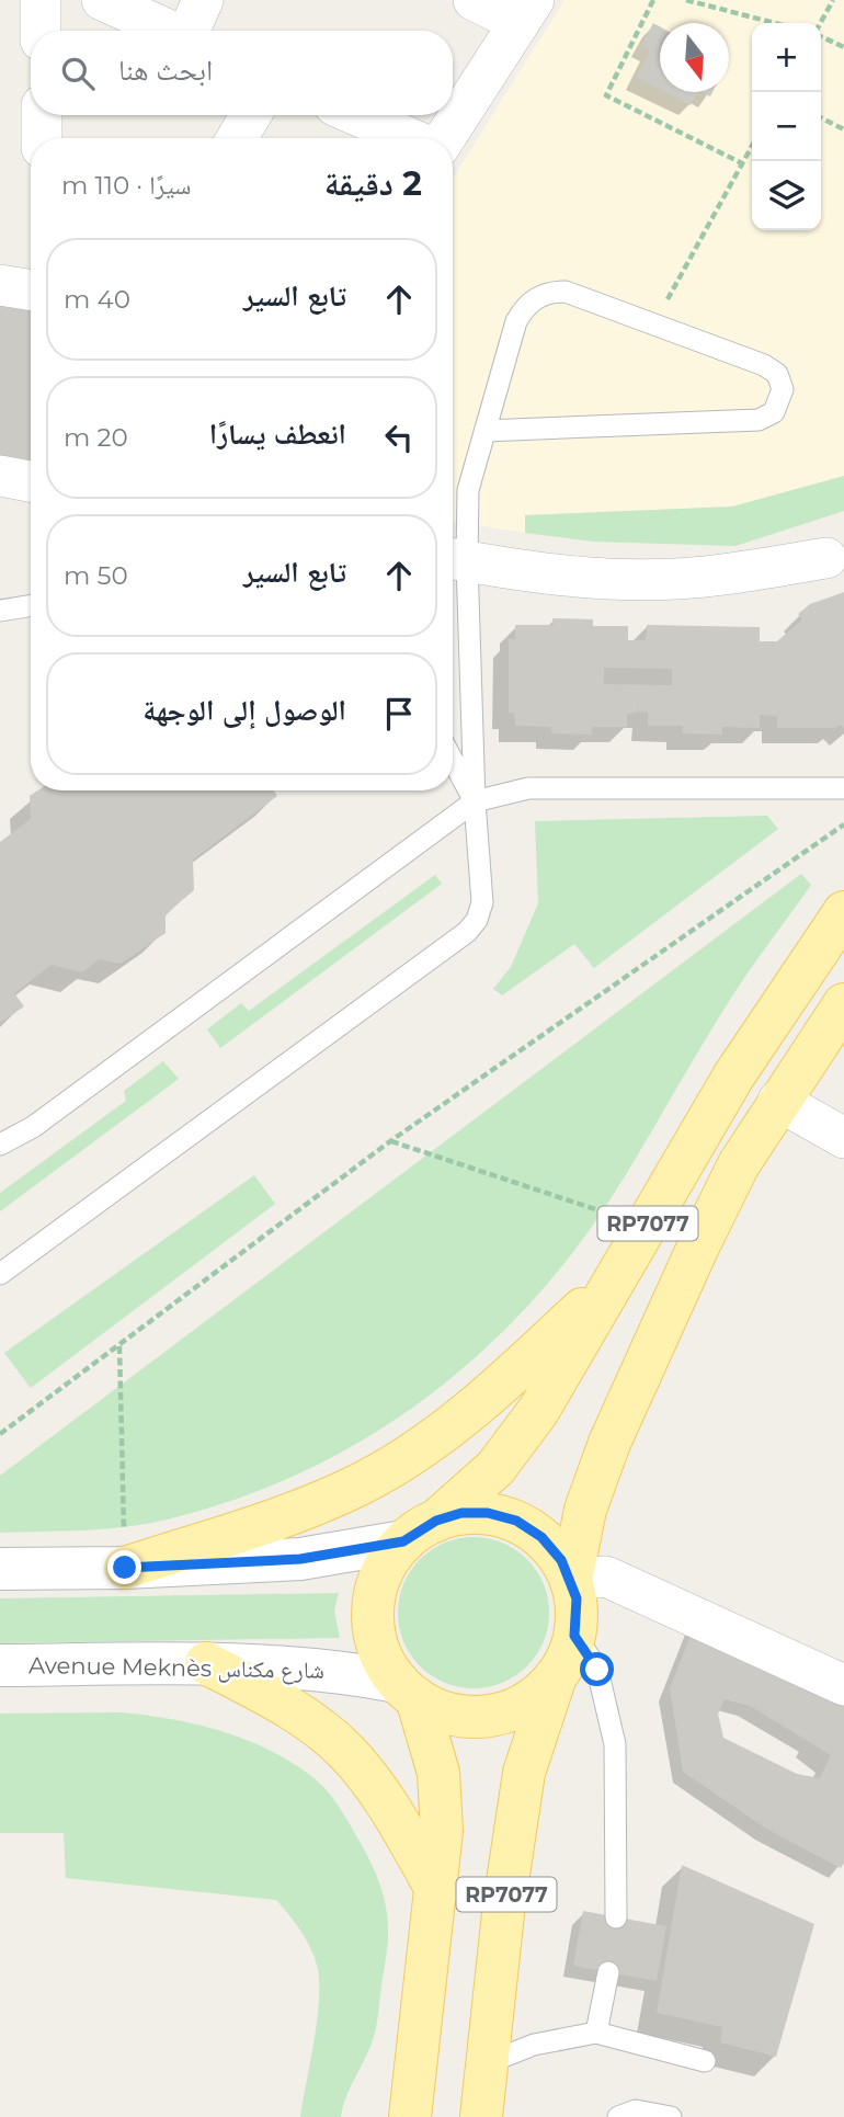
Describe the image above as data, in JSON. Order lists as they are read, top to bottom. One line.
{"streets":{"main road":["RP7077"],"street":["Avenue Meknès شارع مكناس"]},"crossings":[["RP7077","Avenue Meknès شارع مكناس"]],"north":"bottom","page":{"map_buttons":["+","−"],"search":"ابحث هنا","heading":["2 دقيقة","سيرًا · 110 m"],"list":[["تابع السير","40 m"],["انعطف يسارًا","20 m"],["تابع السير","50 m"],"الوصول إلى الوجهة"]}}
